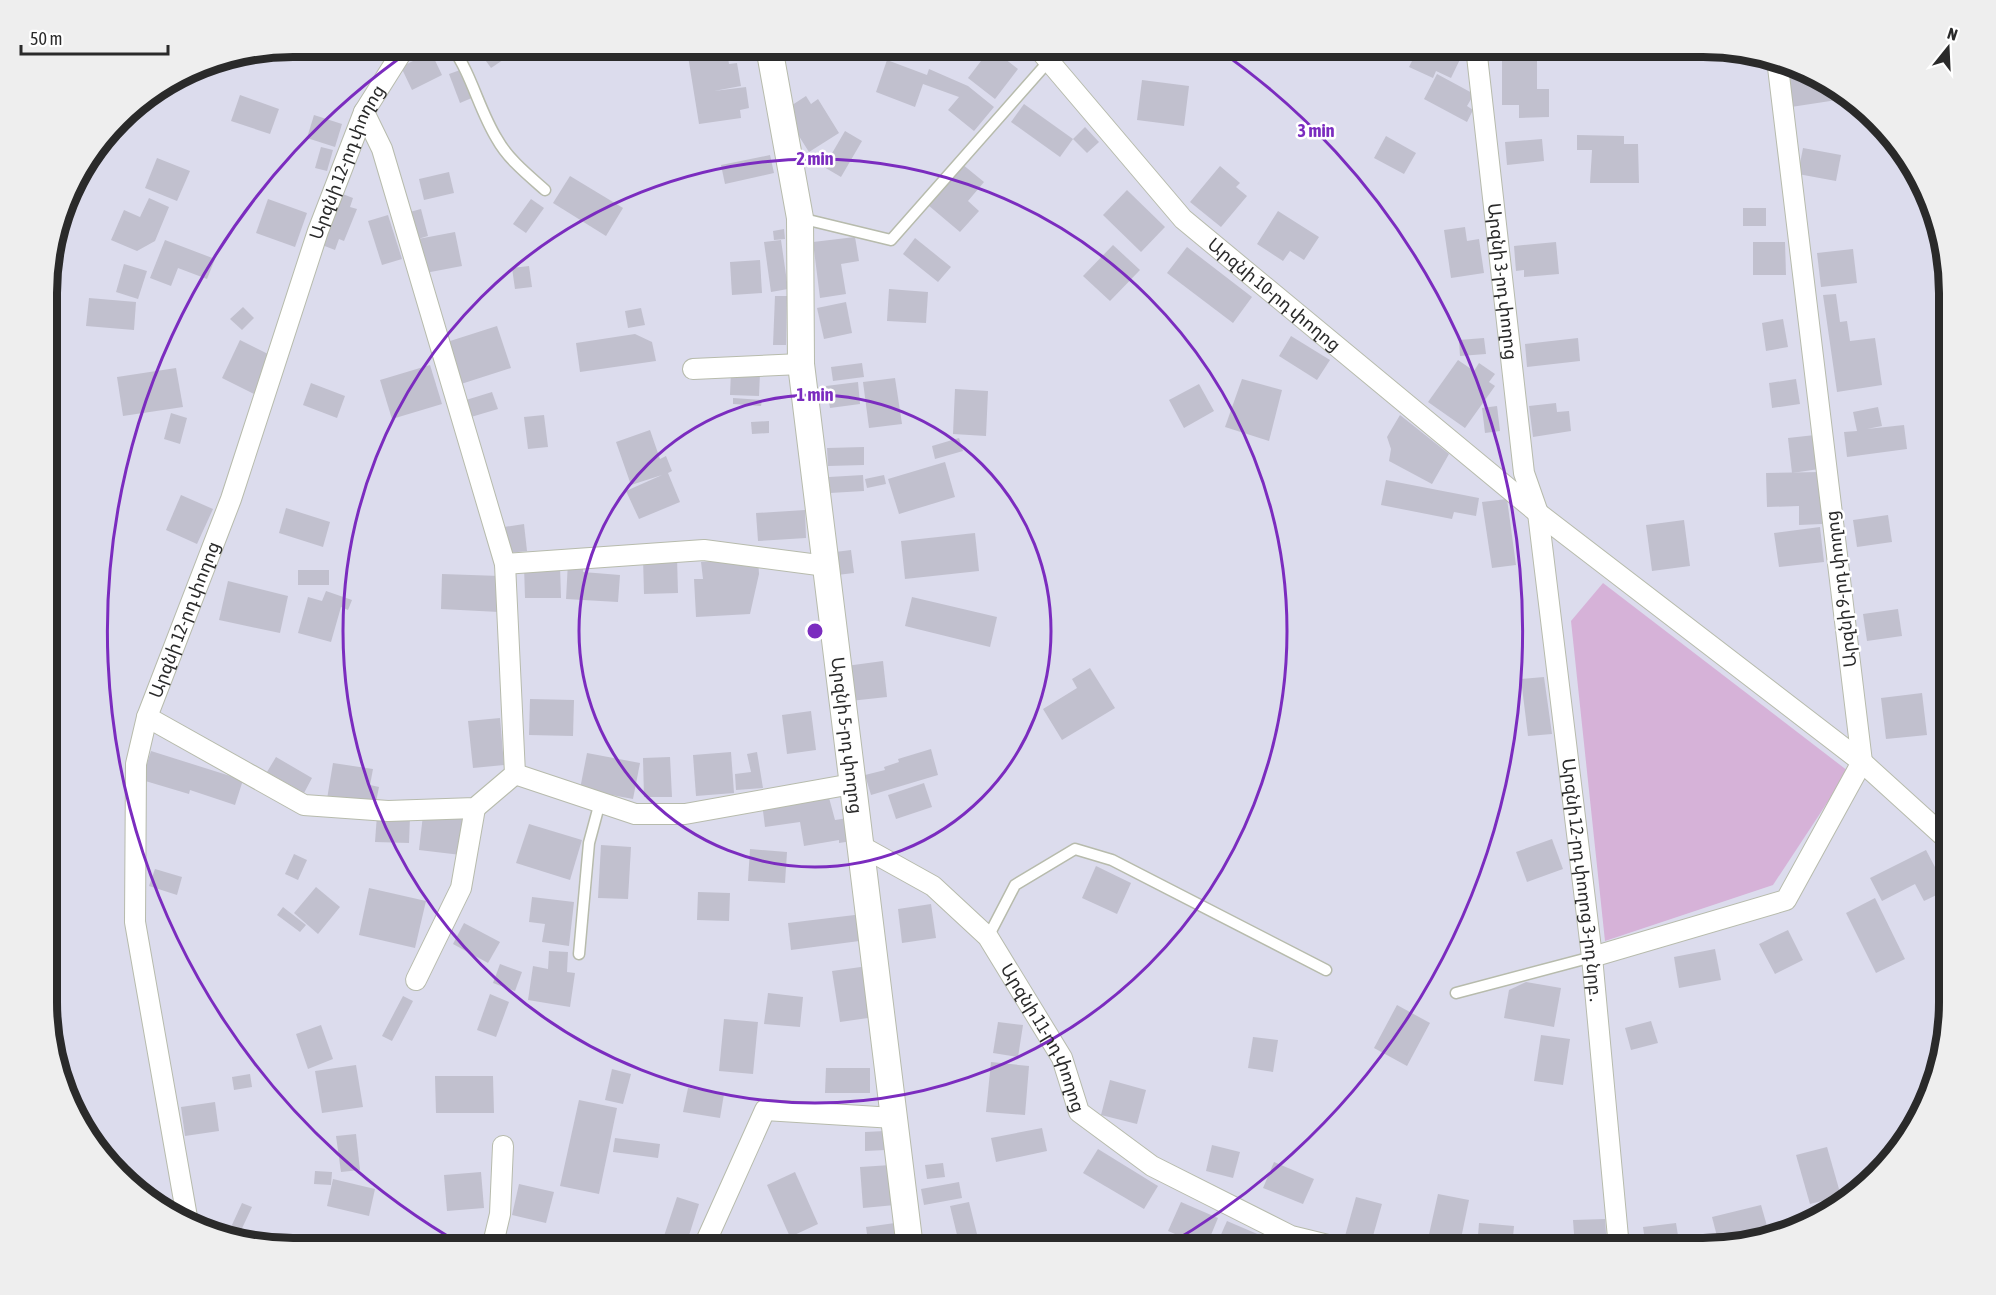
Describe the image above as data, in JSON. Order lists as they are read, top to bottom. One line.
{"streets":{"street":["Արզնի 12-րդ փողոց","Արզնի 3-րդ փողոց","Արզնի 10-րդ փողոց","Արզնի 9-րդ փողոց","Արզնի 5-րդ փողոց","Արզնի 12-րդ փողոց 3-րդ նրբ․","Արզնի 11-րդ փողոց"]},"crossings":[["Արզնի 3-րդ փողոց","Արզնի 10-րդ փողոց"],["Արզնի 3-րդ փողոց","Արզնի 12-րդ փողոց 3-րդ նրբ․"],["Արզնի 10-րդ փողոց","Արզնի 9-րդ փողոց"],["Արզնի 10-րդ փողոց","Արզնի 12-րդ փողոց 3-րդ նրբ․"],["Արզնի 5-րդ փողոց","Արզնի 11-րդ փողոց"]],"scale_bar":"50 m","north":"top","rings":["3 min","2 min","1 min"]}
